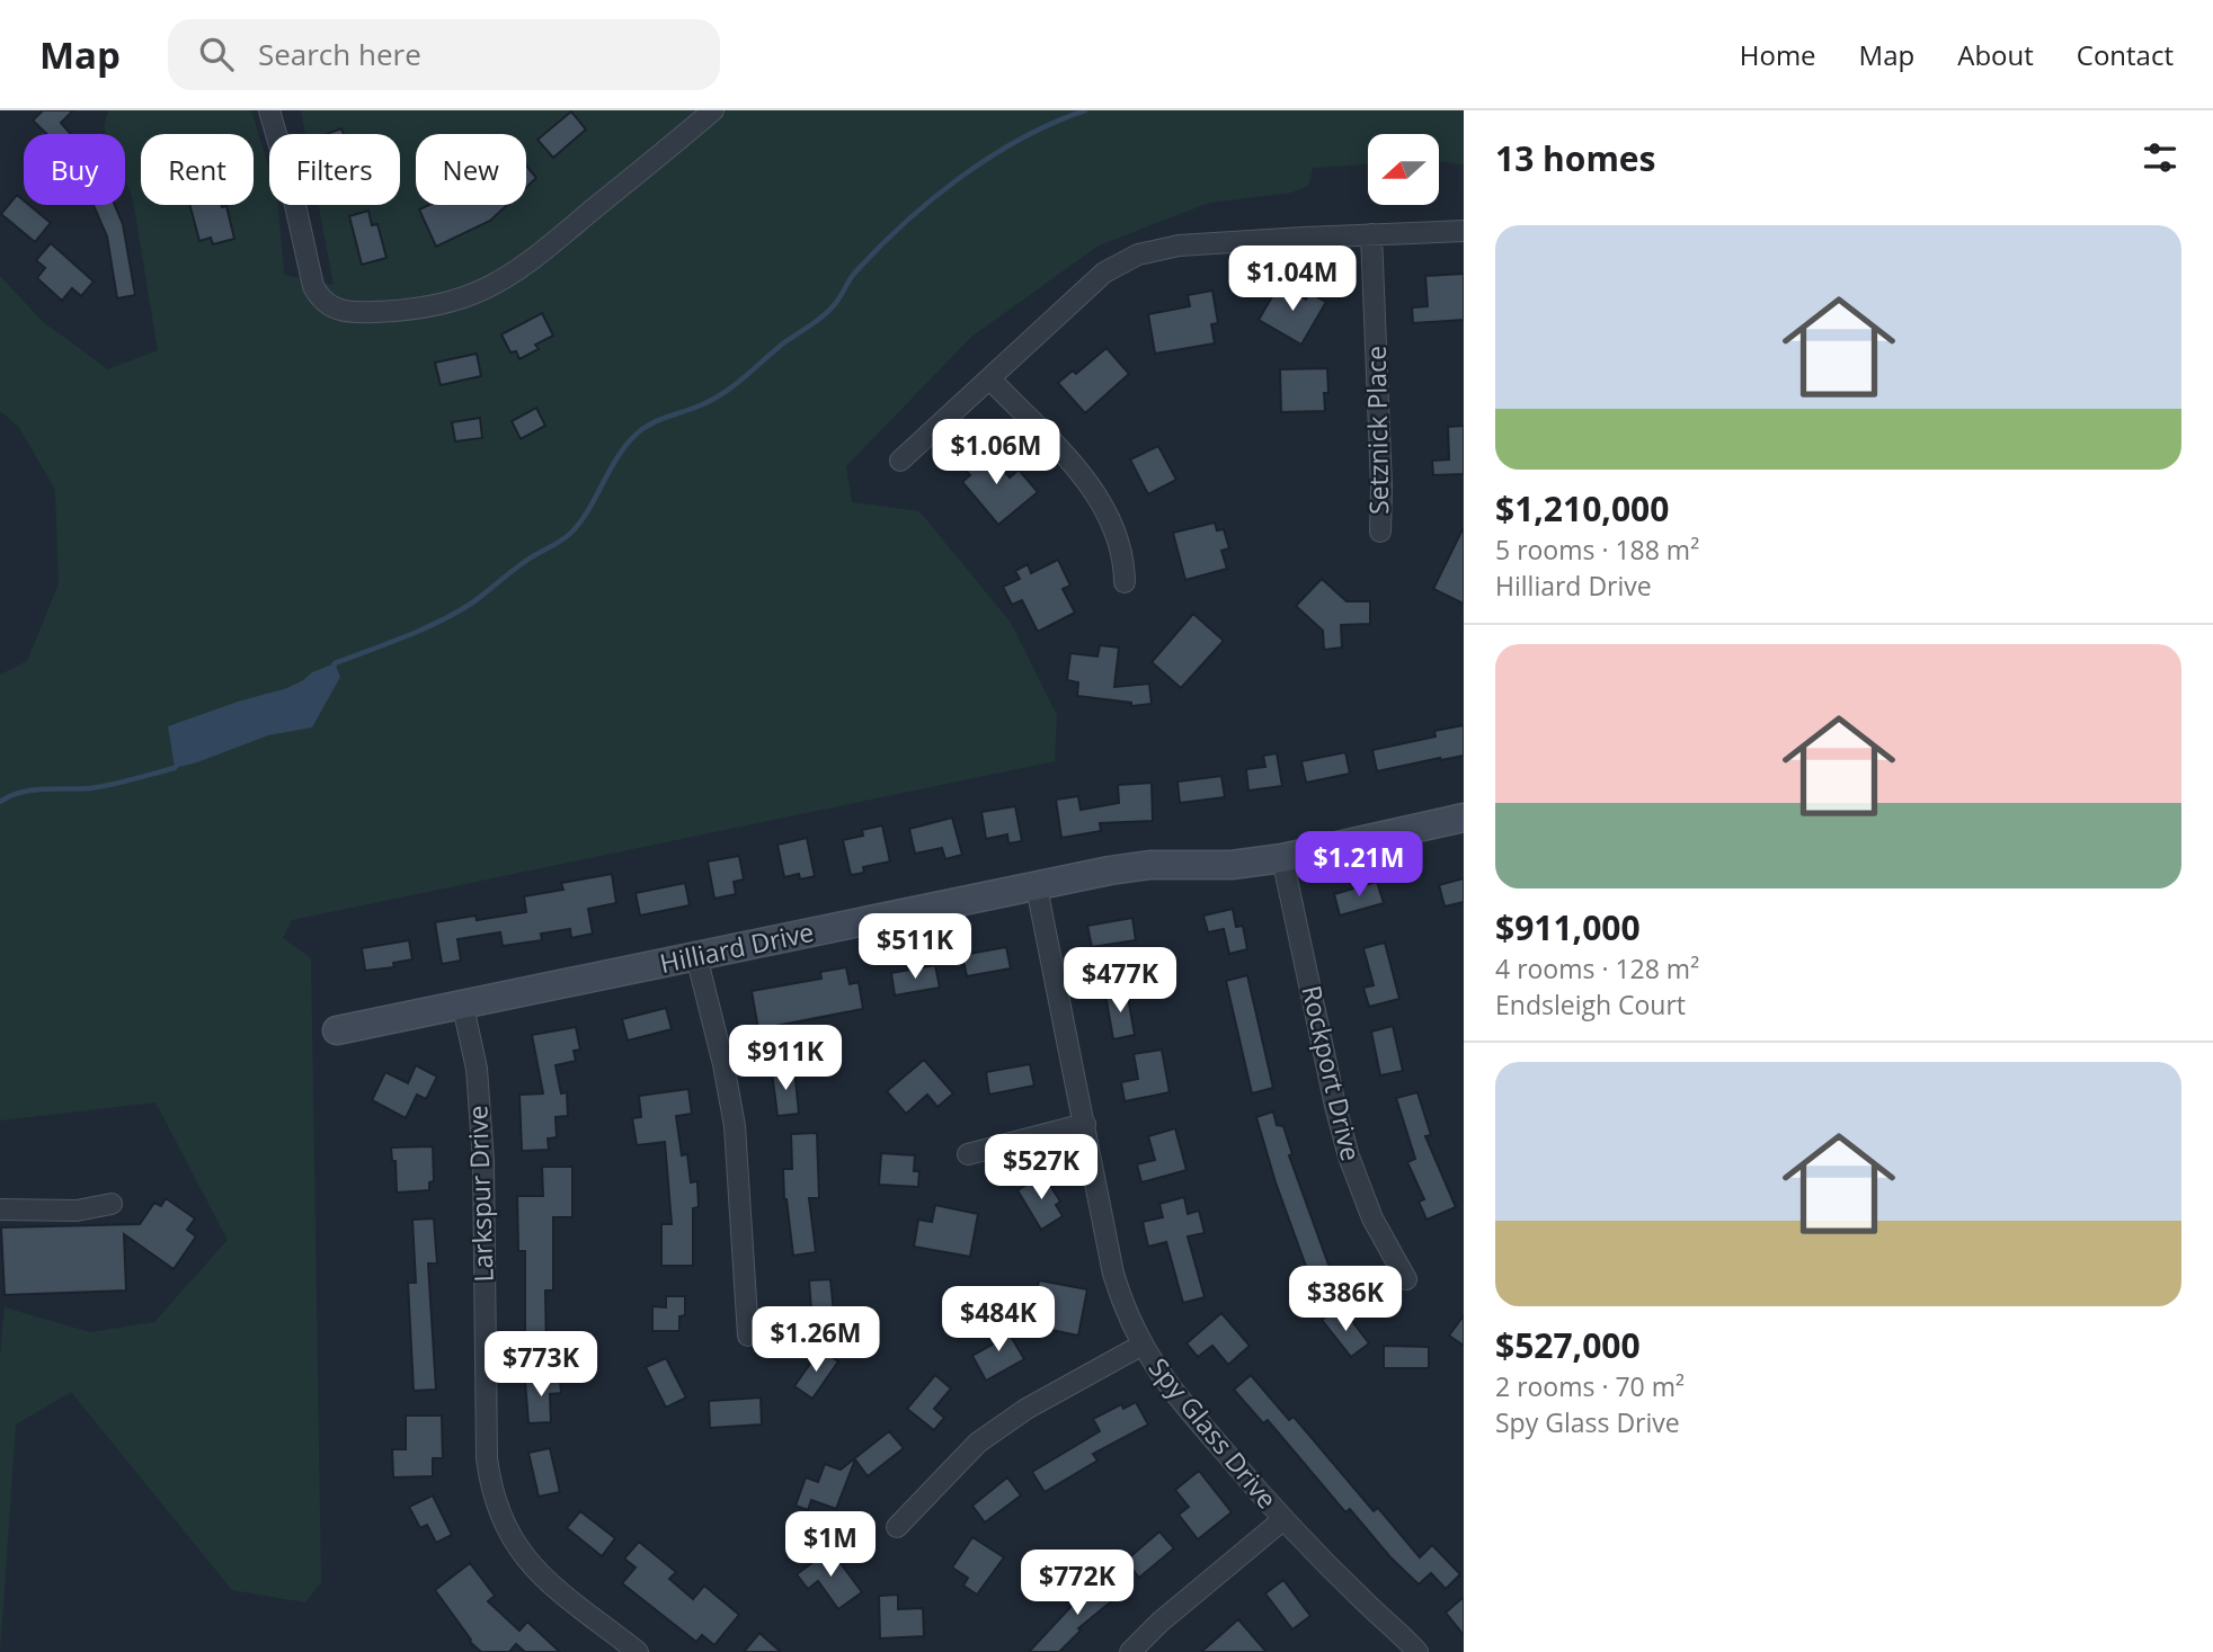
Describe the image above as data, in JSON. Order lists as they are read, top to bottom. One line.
{"streets":{"street":["Setznick Place","Hilliard Drive","Rockport Drive","Larkspur Drive","Spy Glass Drive"]},"crossings":[["Hilliard Drive","Rockport Drive"],["Hilliard Drive","Larkspur Drive"],["Hilliard Drive","Spy Glass Drive"]],"north":"left","page":{"header":"Map","search":"Search here","nav":["Home","Map","About","Contact"],"heading":"13 homes","chip":["Buy","Rent","Filters","New"],"list":[{"name":"$1,210,000","note":"5 rooms · 188 m² · Hilliard Drive"},{"name":"$911,000","note":"4 rooms · 128 m² · Endsleigh Court"},{"name":"$527,000","note":"2 rooms · 70 m² · Spy Glass Drive"}],"price":["$1.04M","$1.06M","$1.21M","$511K","$477K","$911K","$527K","$386K","$484K","$1.26M","$773K","$1M","$772K"]}}
